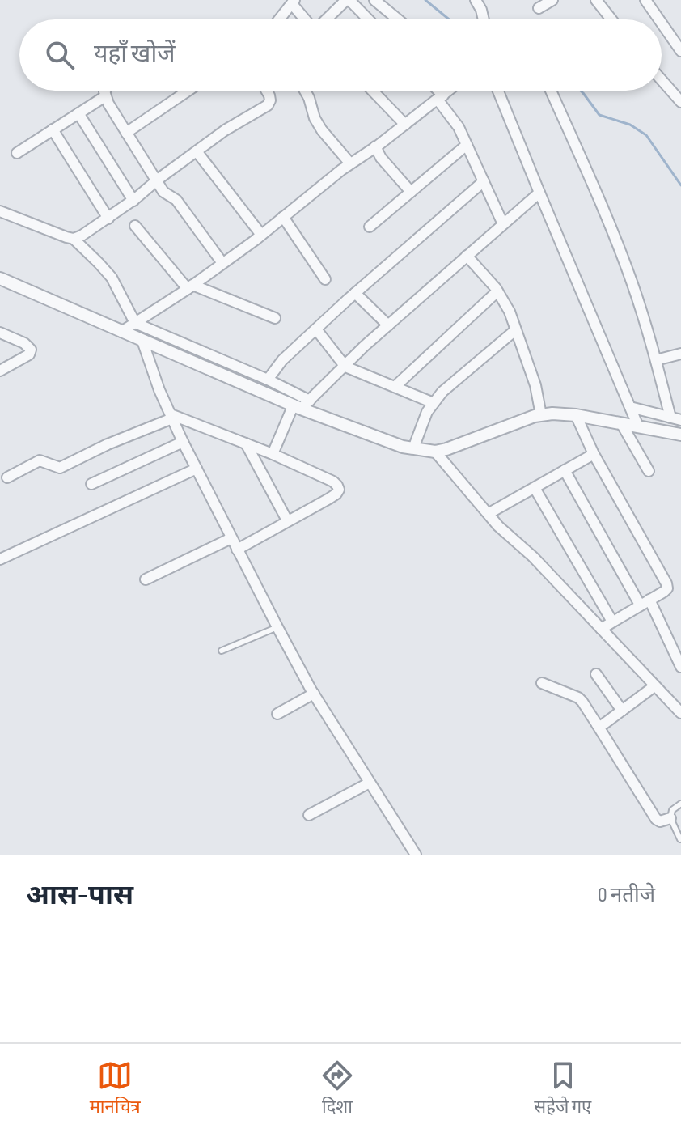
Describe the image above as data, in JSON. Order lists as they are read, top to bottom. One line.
{"page":{"search":"यहाँ खोजें","heading":["आस-पास","0 नतीजे"],"nav":["मानचित्र","दिशा","सहेजे गए"]}}
